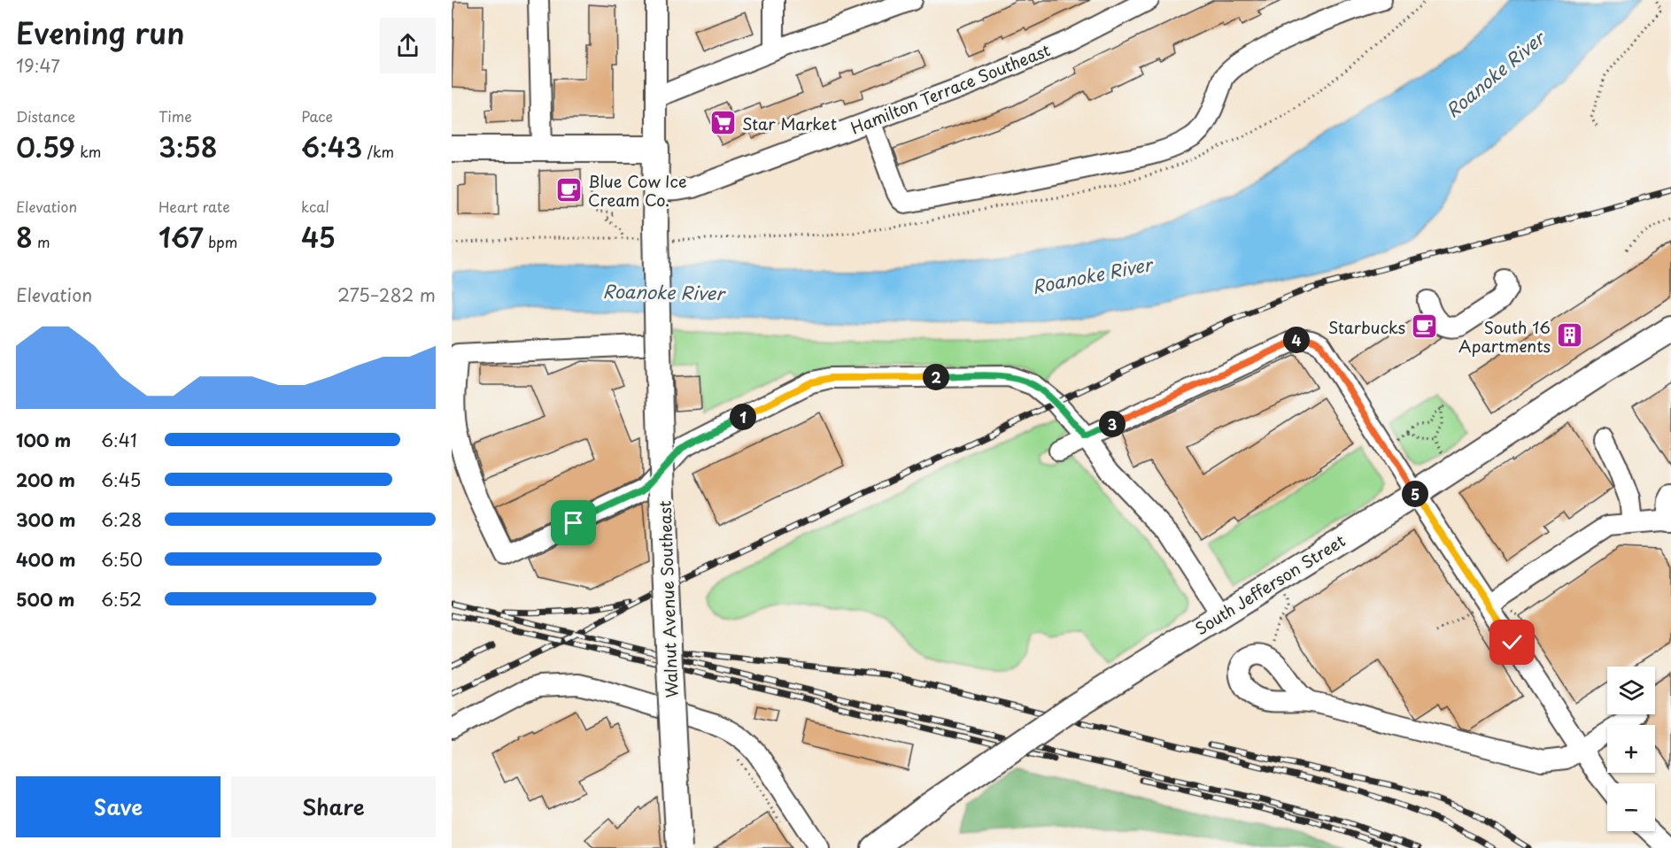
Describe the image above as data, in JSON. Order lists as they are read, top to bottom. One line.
{"streets":{"main road":["South Jefferson Street","Walnut Avenue Southeast"],"street":["Hamilton Terrace Southeast"]},"crossings":[["Hamilton Terrace Southeast","Walnut Avenue Southeast"]],"water":["Roanoke River"],"places":{"supermarket":["Star Market"],"cafe":["Blue Cow Ice Cream Co.","Starbucks"],"building":["South 16 Apartments"]},"page":{"heading":["Evening run","19:47"],"stats":[["Distance","0.59 km"],["Time","3:58"],["Pace","6:43 /km"],["Elevation","8 m"],["Heart rate","167 bpm"],["kcal","45"]],"chart":["Elevation","275–282 m"],"pins":["4","2","1","3","5"],"list":[{"name":"100 m","note":"6:41"},{"name":"200 m","note":"6:45"},{"name":"300 m","note":"6:28"},{"name":"400 m","note":"6:50"},{"name":"500 m","note":"6:52"}],"map_buttons":["+","−"],"buttons":["Save","Share"]}}
